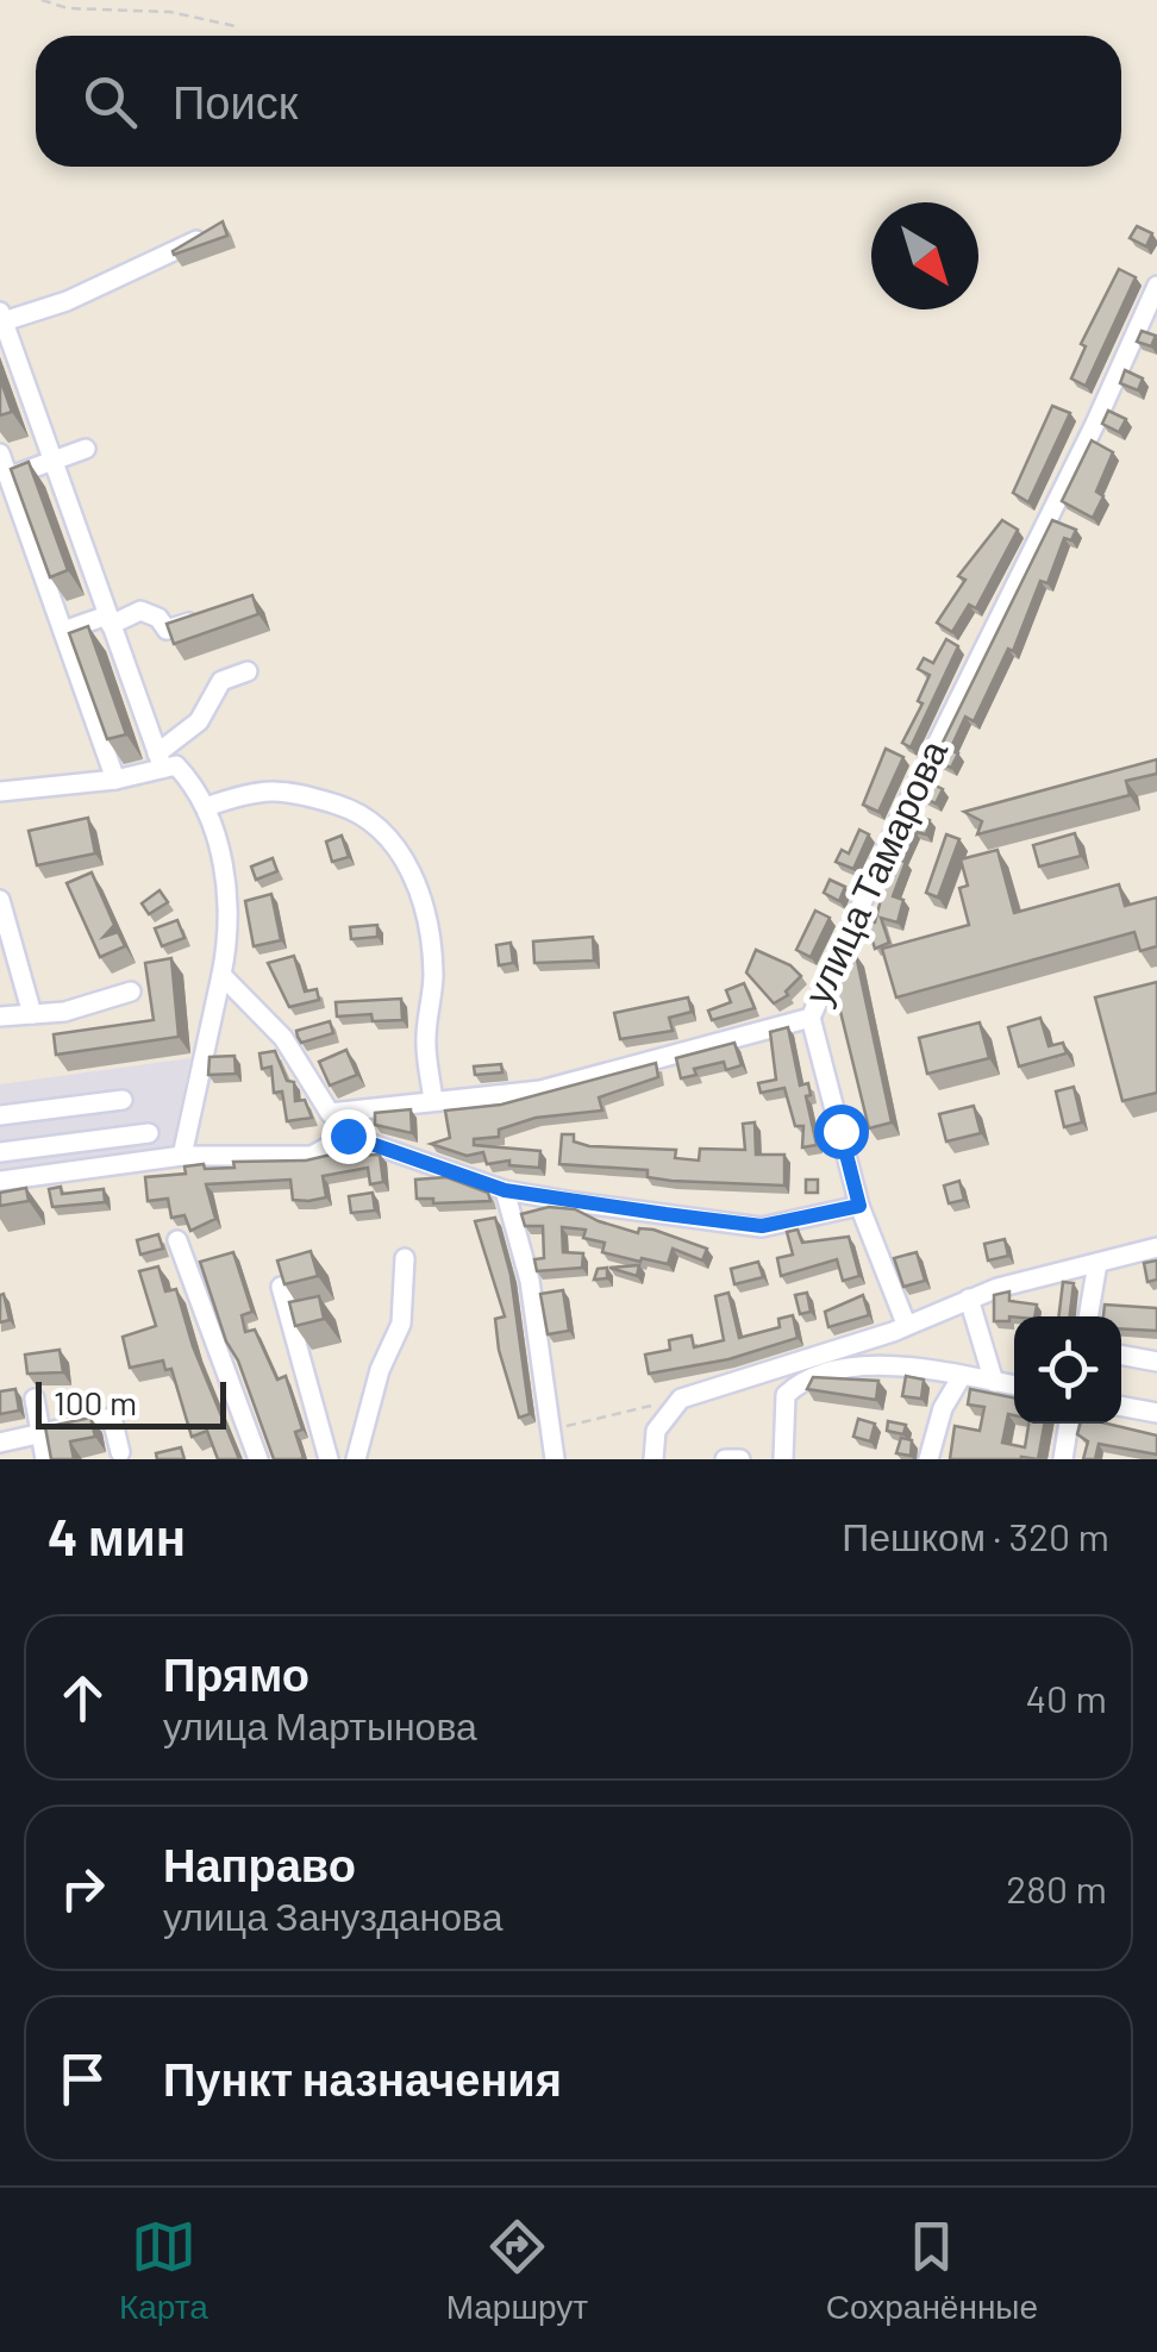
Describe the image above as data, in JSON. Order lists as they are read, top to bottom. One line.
{"streets":{"street":["улица Тамарова"]},"scale_bar":"100 m","north":"bottom right","page":{"search":"Поиск","scale":"100 m","heading":["4 мин","Пешком · 320 m"],"list":[["Прямо","улица Мартынова","40 m"],["Направо","улица Занузданова","280 m"],"Пункт назначения"],"nav":["Карта","Маршрут","Сохранённые"]}}
